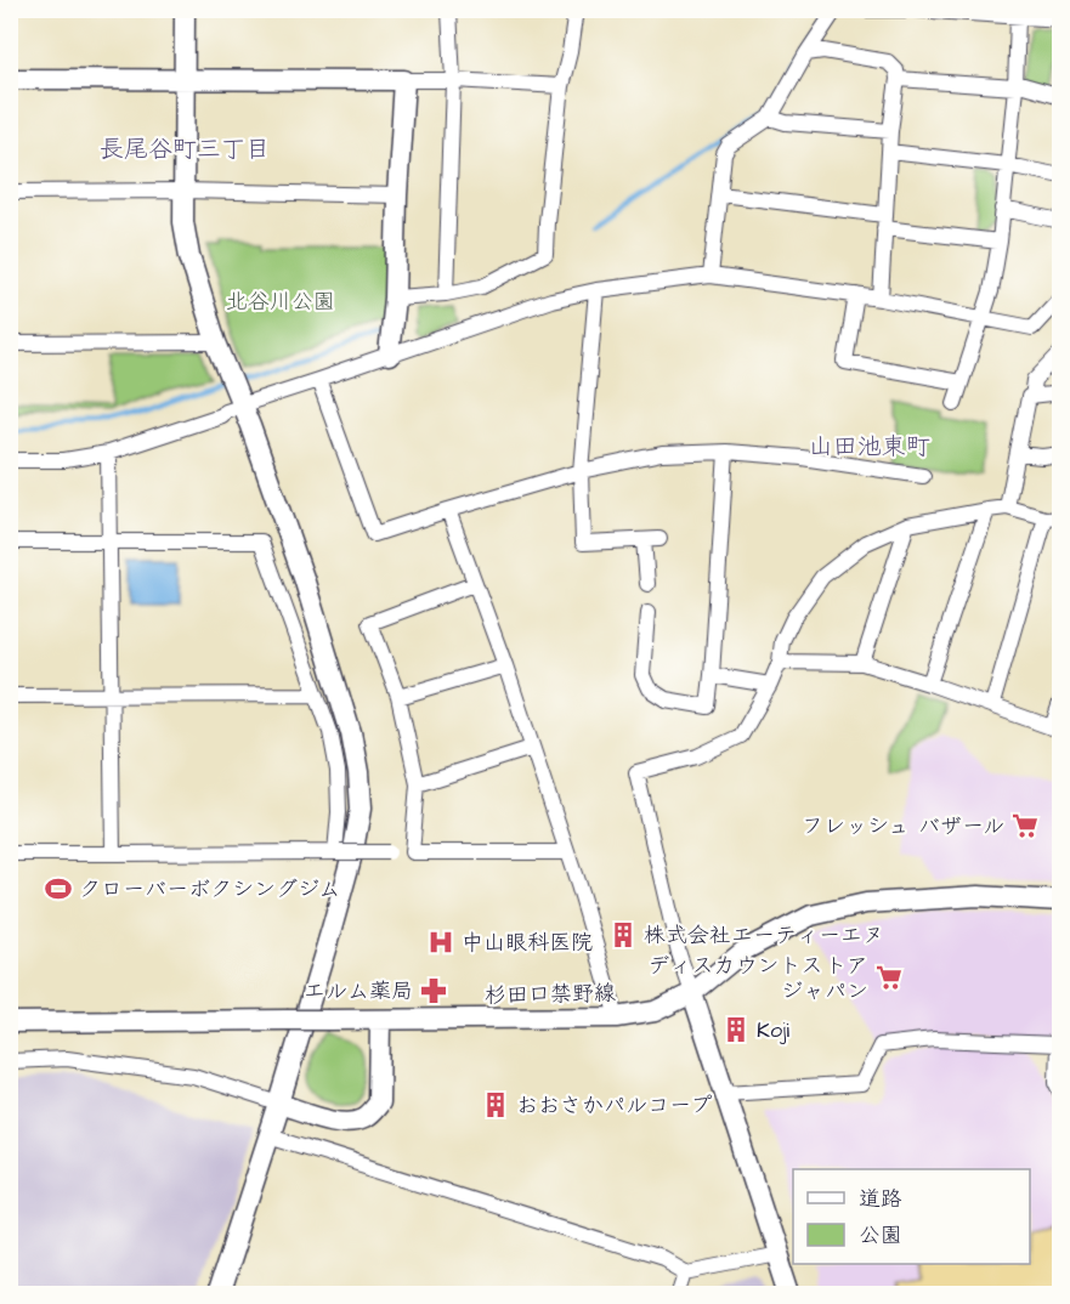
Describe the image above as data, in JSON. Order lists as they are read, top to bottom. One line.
{"streets":{"street":["杉田口禁野線"]},"districts":["長尾谷町三丁目","山田池東町"],"parks":["北谷川公園"],"places":{"supermarket":["フレッシュ バザール","ディスカウントストア ジャパン"],"sports":["クローバーボクシングジム"],"building":["株式会社エーティーエヌ","Koji","おおさかパルコープ"],"hospital":["中山眼科医院"],"pharmacy":["エルム薬局"]},"legend":["道路","公園"]}
